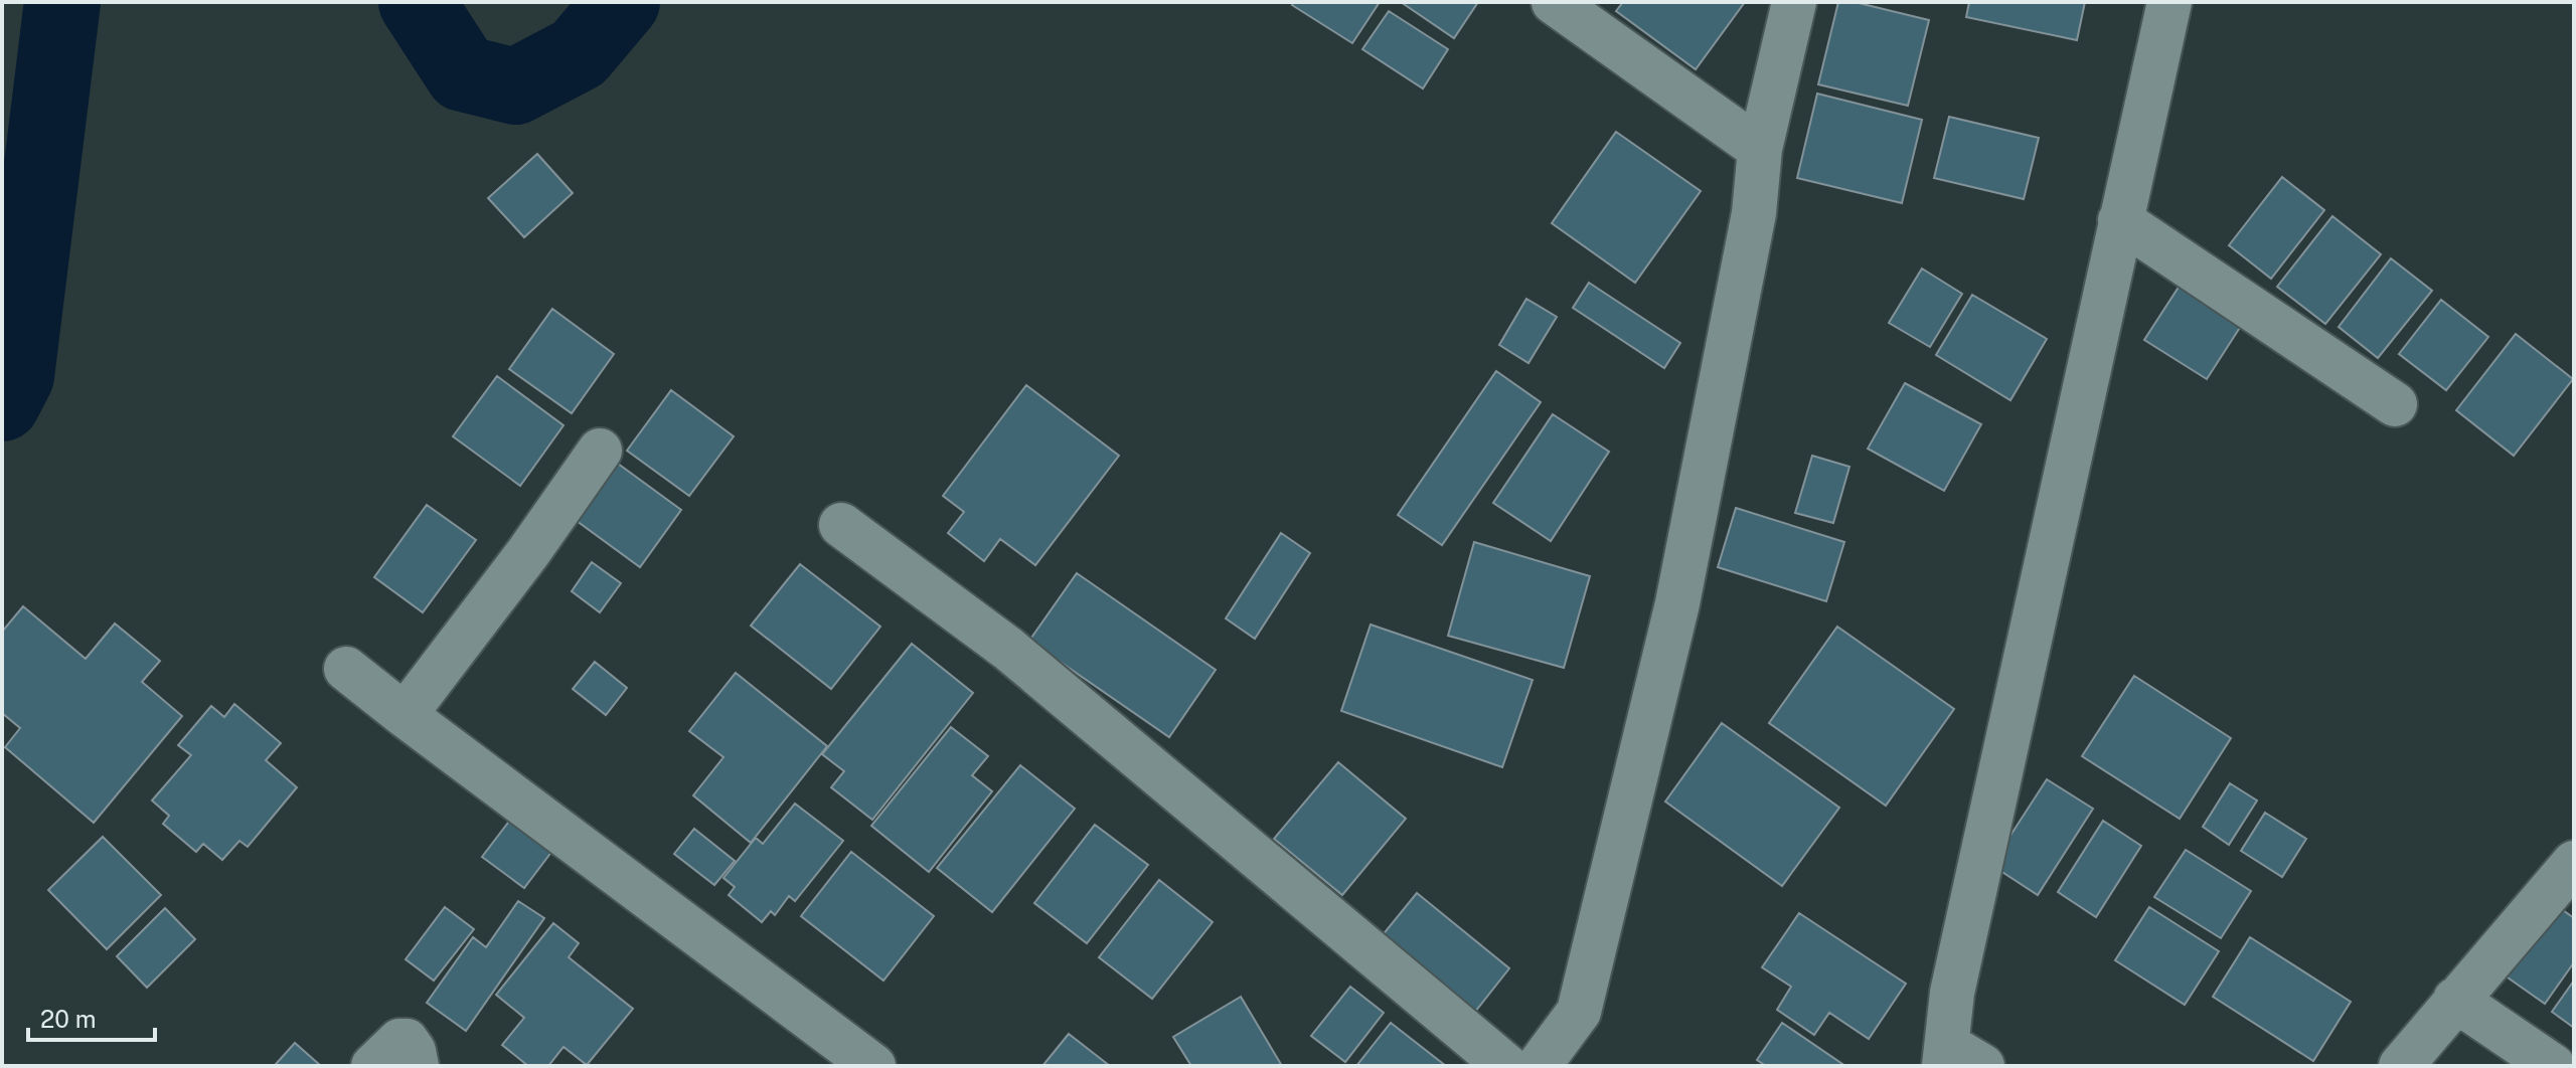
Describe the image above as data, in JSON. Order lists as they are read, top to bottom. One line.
{"scale_bar":"20 m"}
